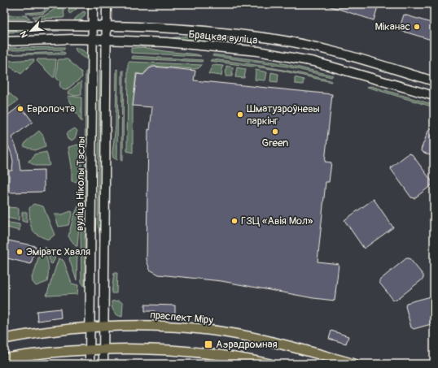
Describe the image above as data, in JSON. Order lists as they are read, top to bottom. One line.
{"streets":{"main road":["праспект Міру"],"street":["Брацкая вуліца","вуліца Ніколы Тэслы"]},"crossings":[["Брацкая вуліца","вуліца Ніколы Тэслы"],["вуліца Ніколы Тэслы","праспект Міру"]],"places":{"other":["Міканас","Европочта","Шматузроўневы паркінг","Green","ГЗЦ «Авія Мол»","Эміратс Хваля"],"transit":["Аэрадромная"]},"north":"bottom left"}
